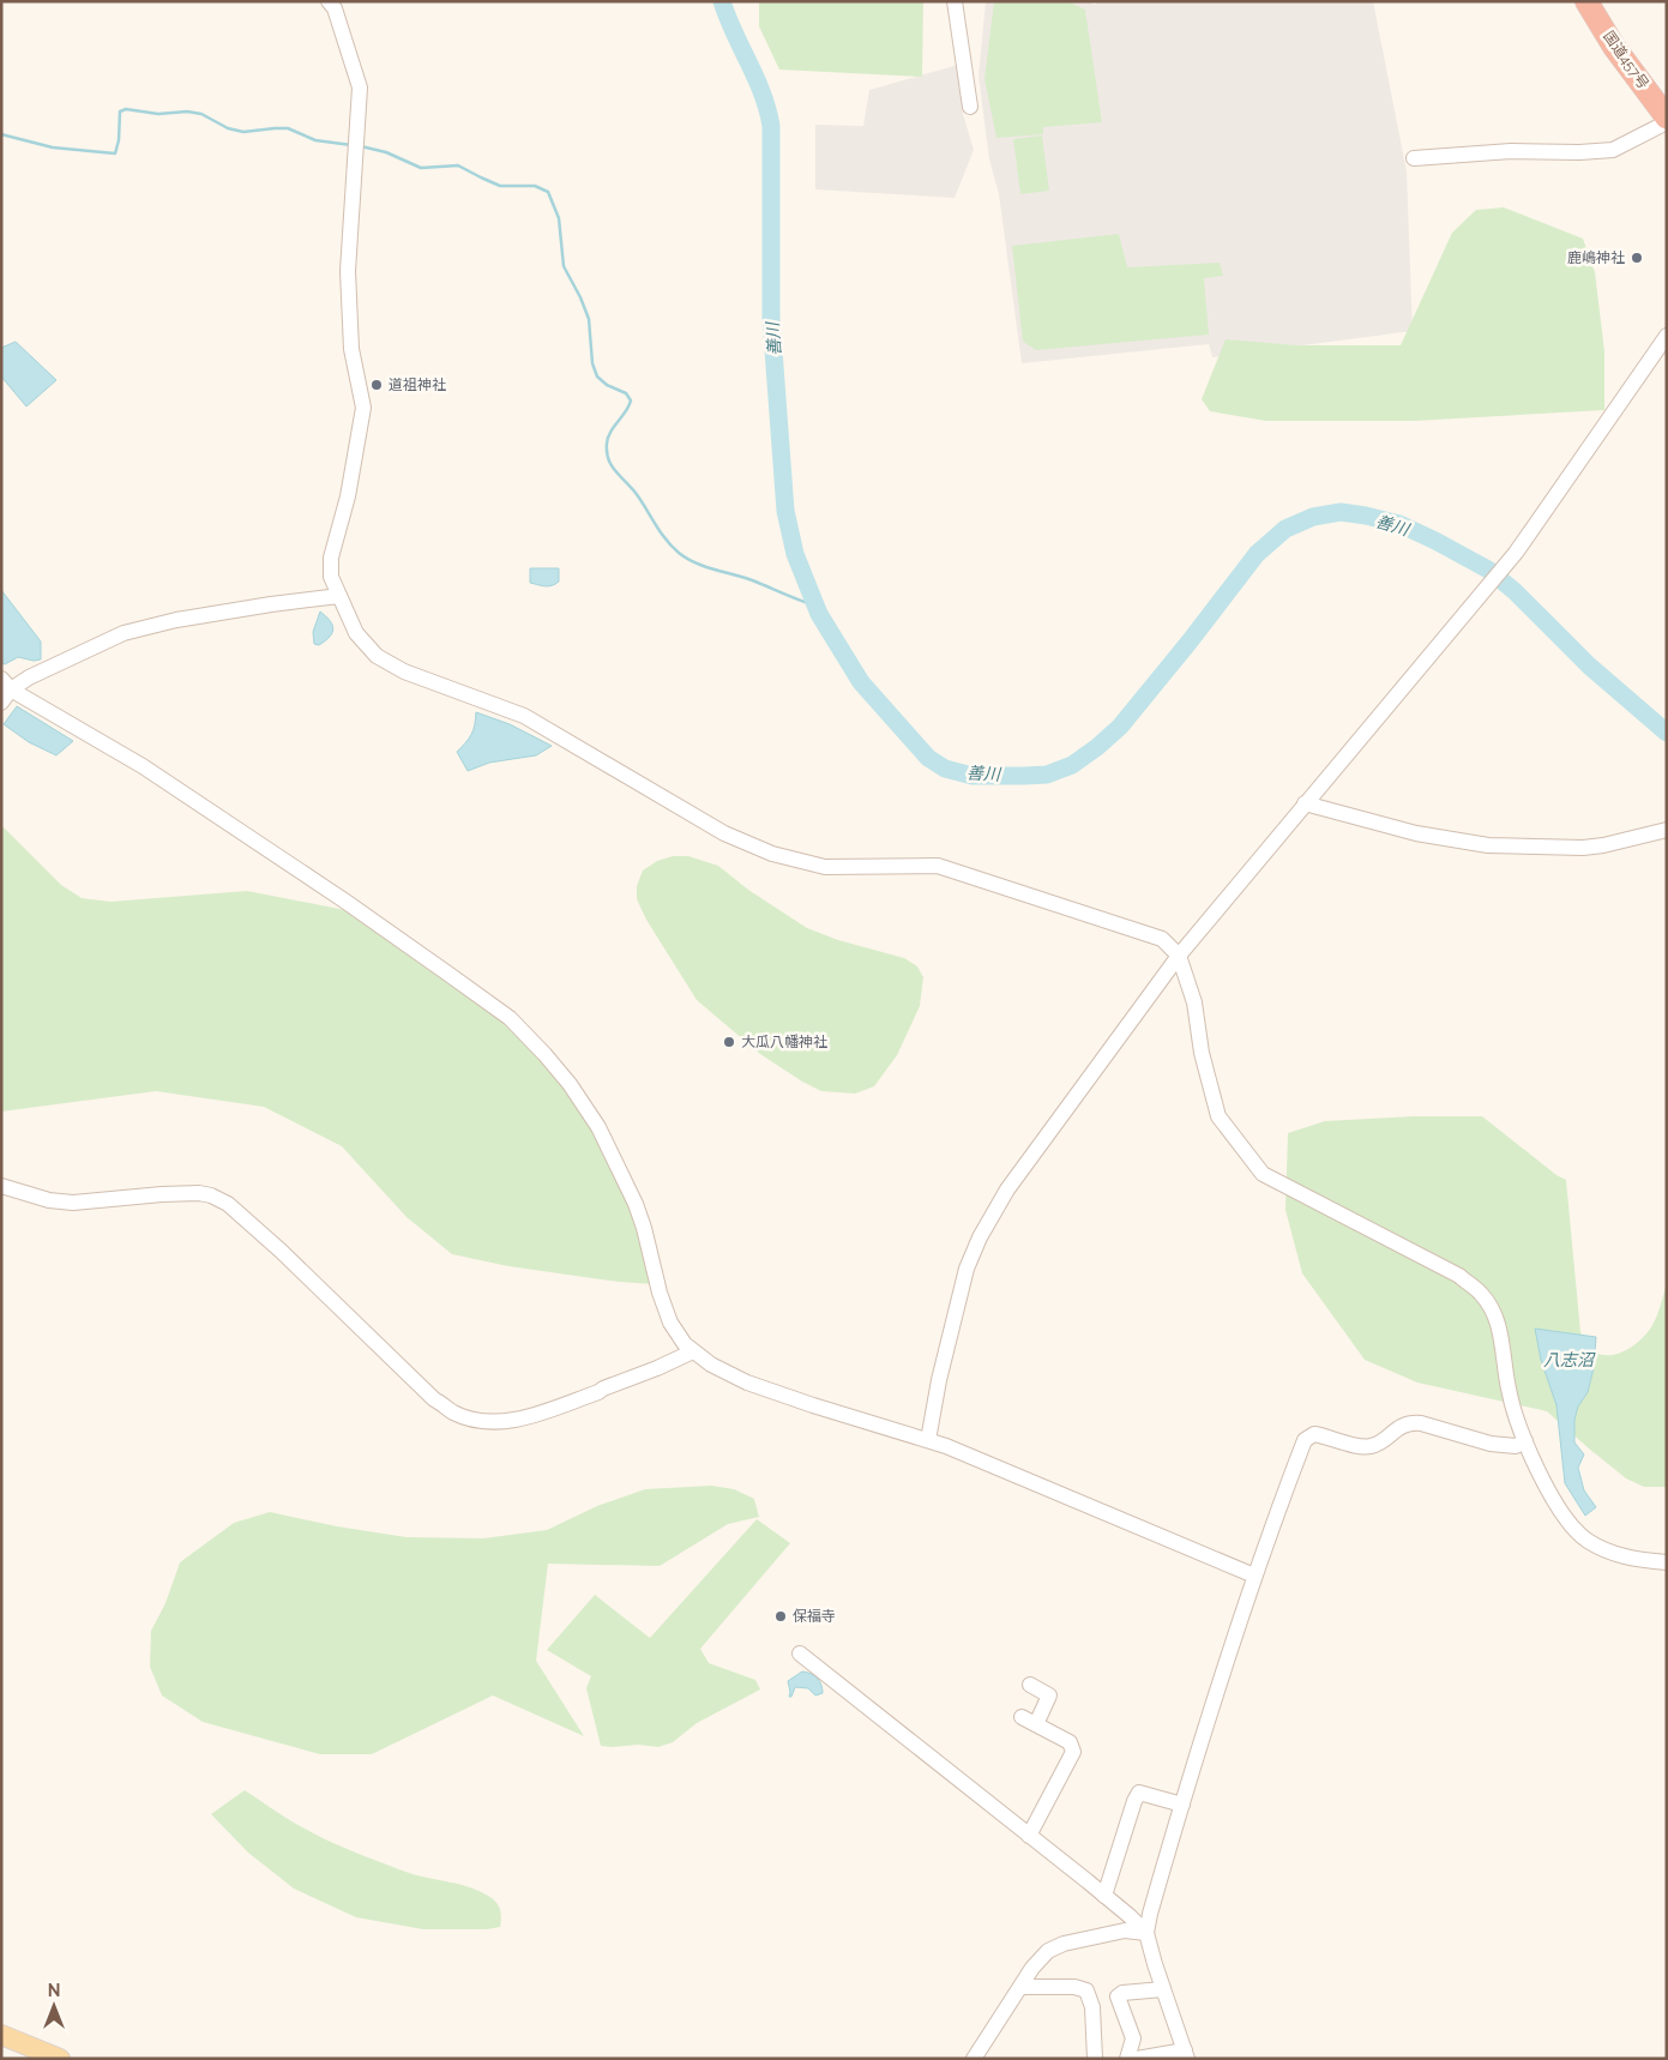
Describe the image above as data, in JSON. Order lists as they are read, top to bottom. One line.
{"streets":{"highway":["国道457号"]},"water":["善川","八志沼"],"places":["鹿嶋神社","道祖神社","大瓜八幡神社","保福寺"],"north":"top"}
